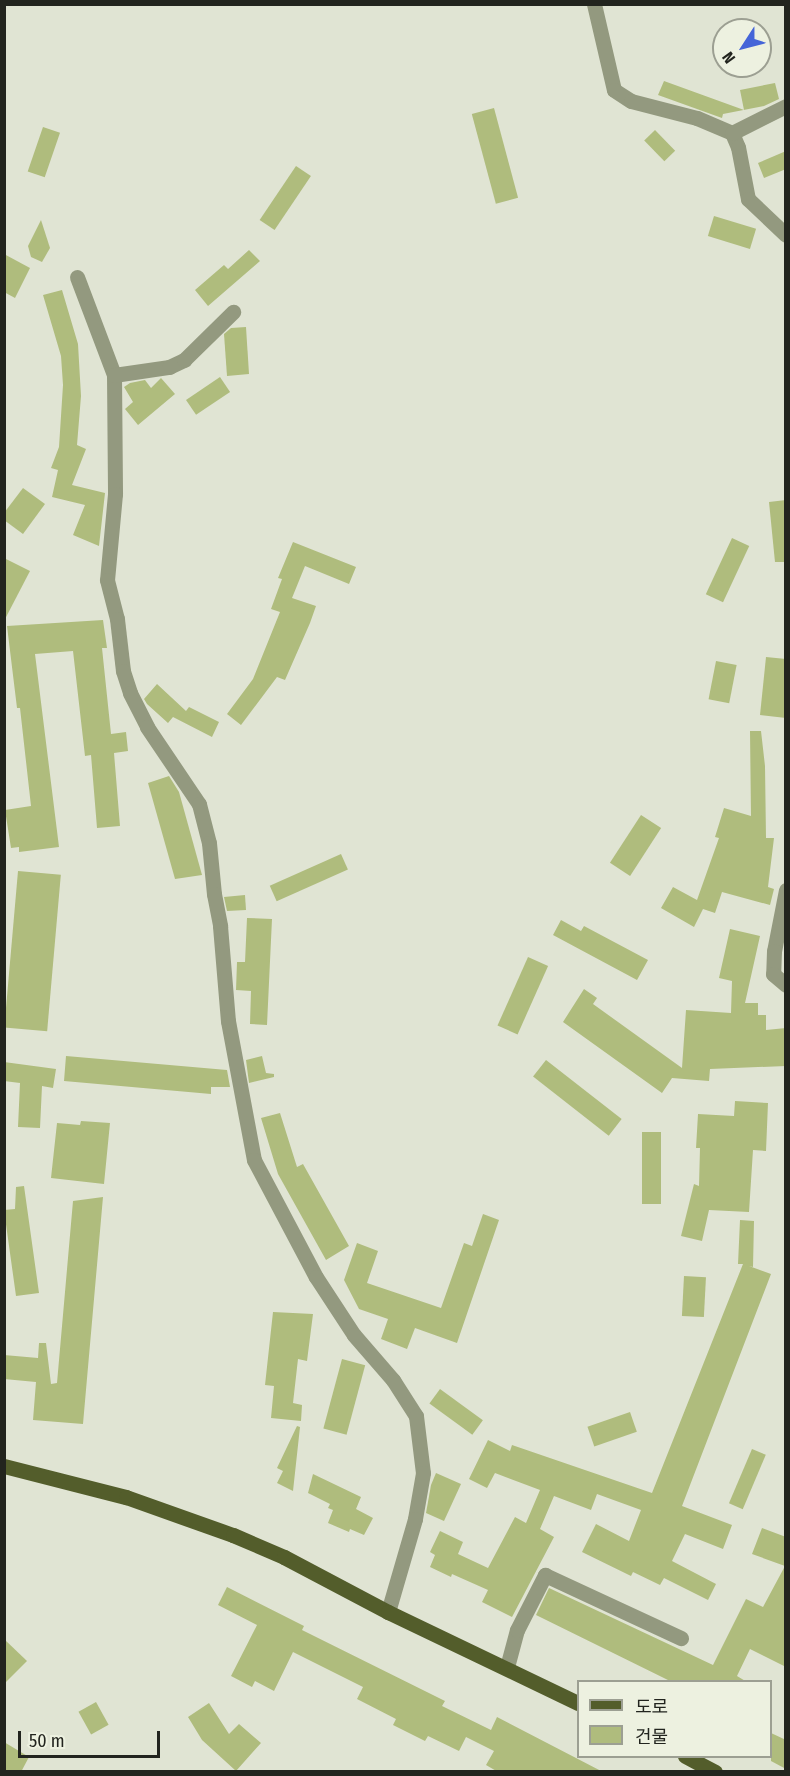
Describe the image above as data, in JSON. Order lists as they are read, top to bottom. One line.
{"legend":["도로","건물"],"scale_bar":"50 m","north":"bottom left"}
